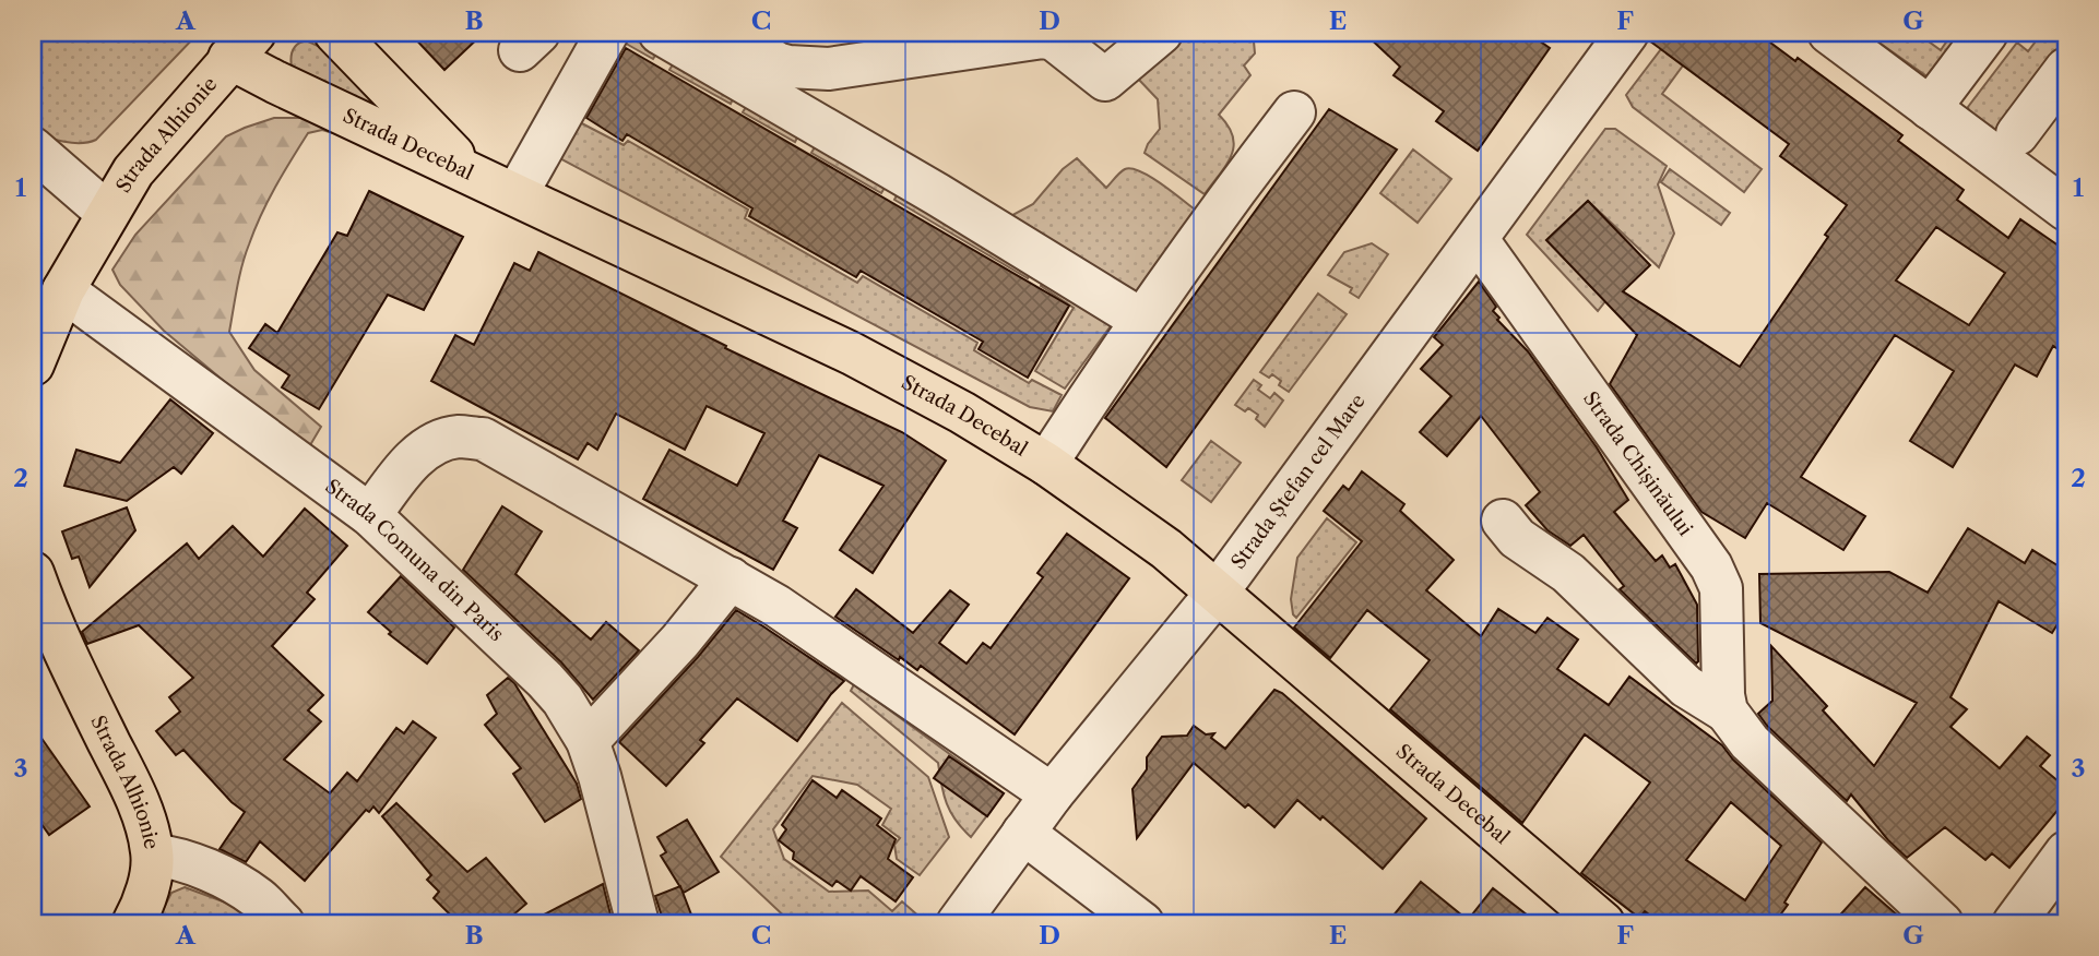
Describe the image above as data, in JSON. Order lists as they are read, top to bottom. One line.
{"streets":{"main road":["Strada Alhionie","Strada Decebal"],"street":["Strada Chișinăului","Strada Ștefan cel Mare","Strada Comuna din Paris"]},"crossings":[["Strada Alhionie","Strada Decebal"],["Strada Alhionie","Strada Comuna din Paris"],["Strada Decebal","Strada Ștefan cel Mare"],["Strada Chișinăului","Strada Ștefan cel Mare"]],"grid":{"columns":["A","B","C","D","E","F","G"],"rows":["1","2","3"]}}
